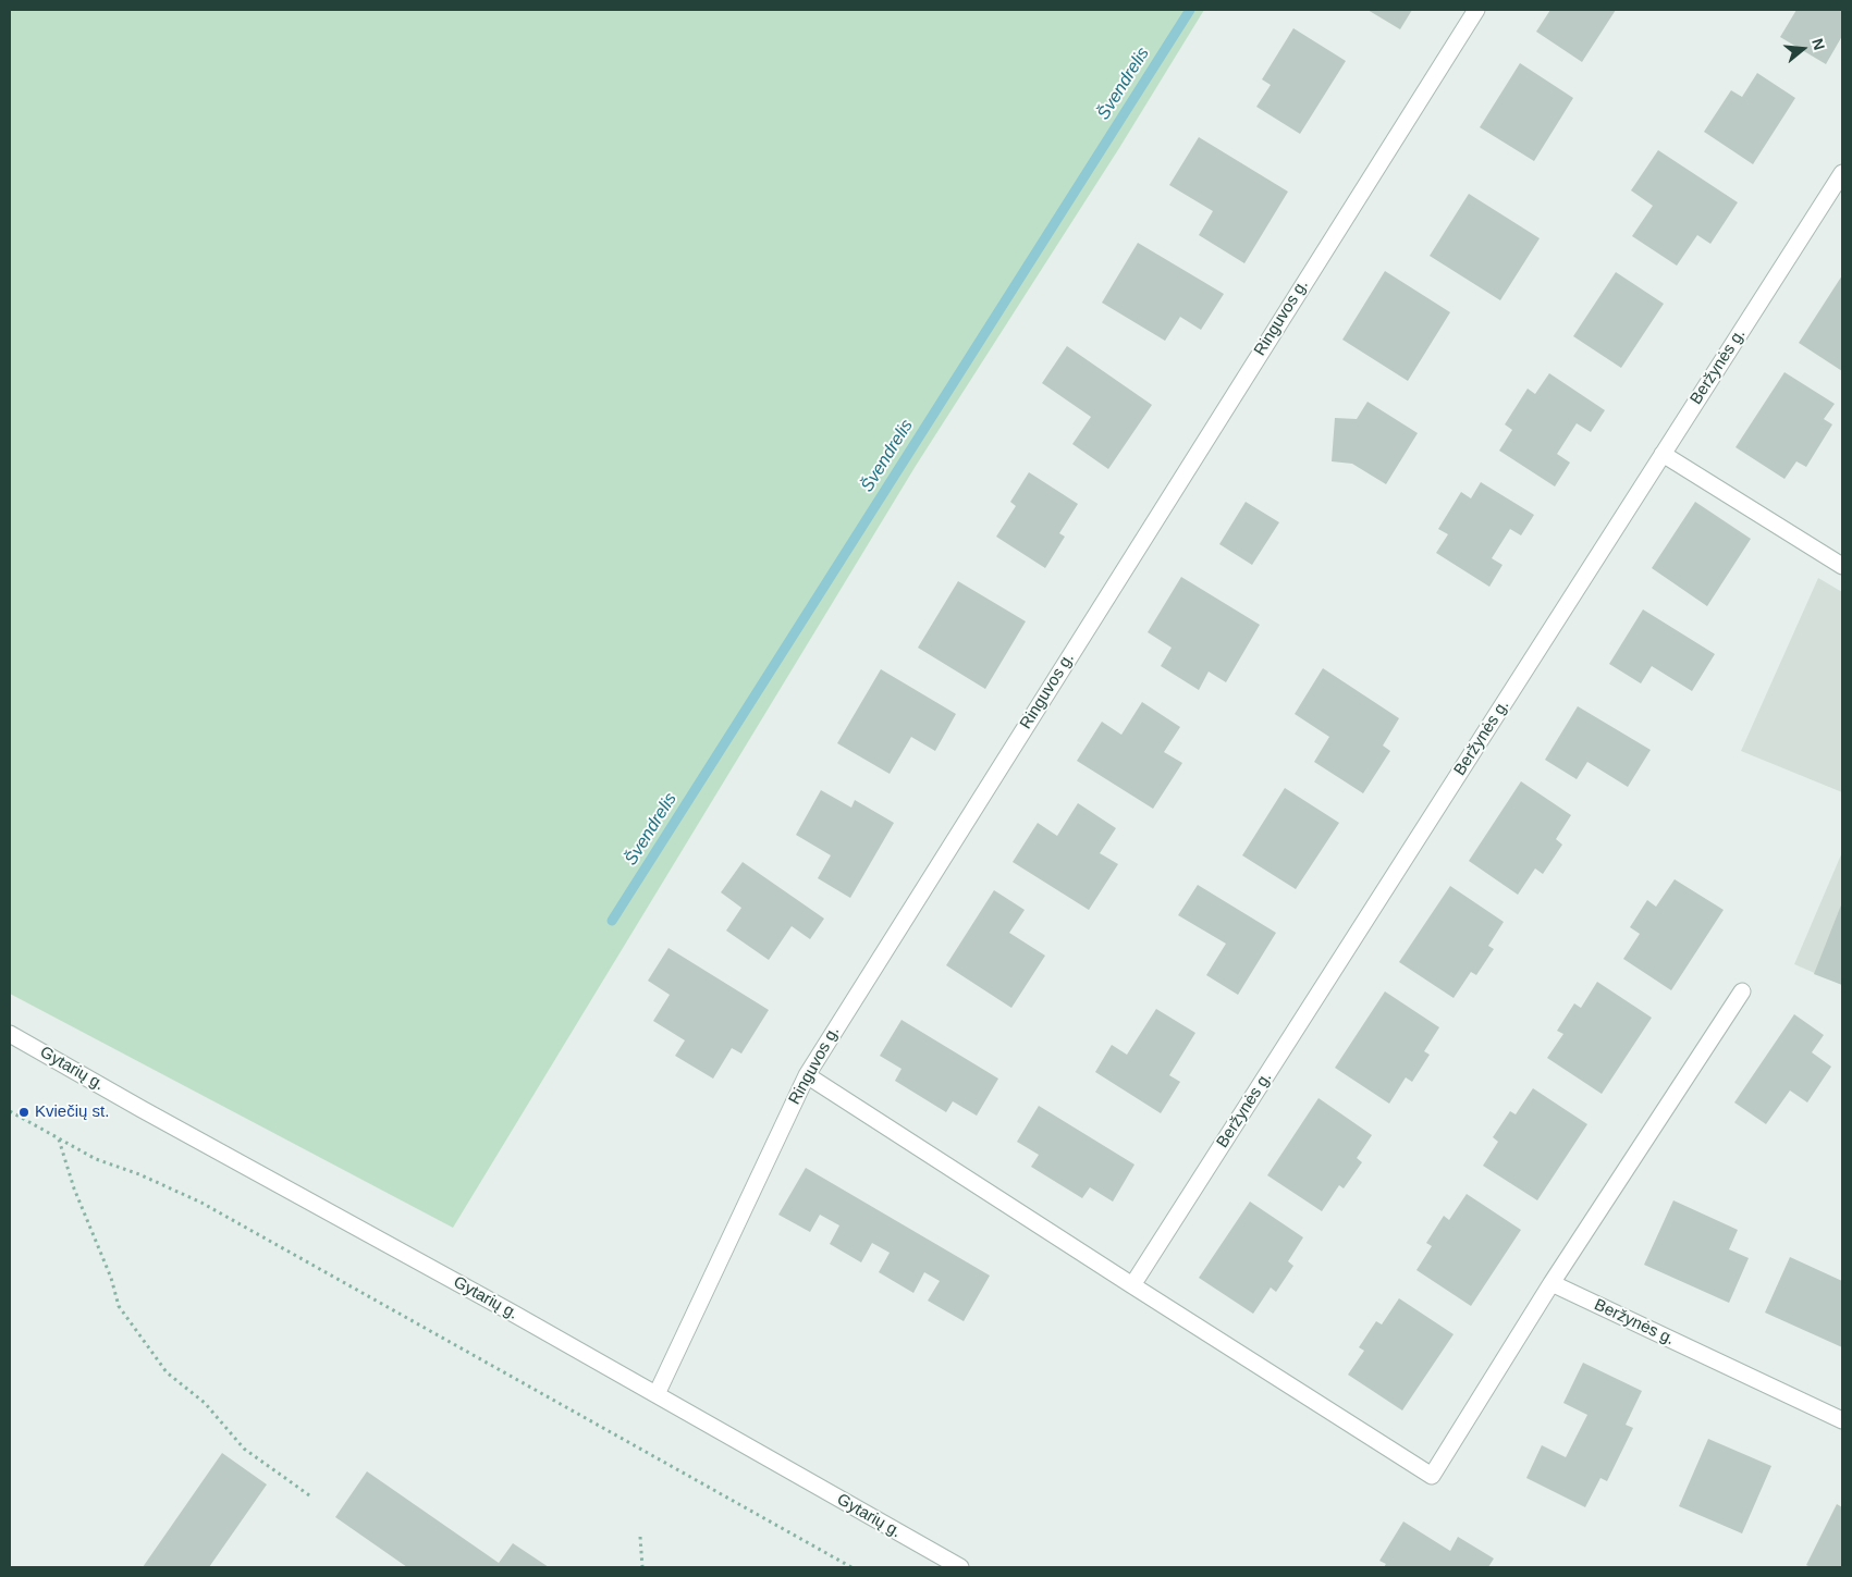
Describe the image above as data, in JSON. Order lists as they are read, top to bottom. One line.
{"streets":{"street":["Ringuvos g.","Beržynės g.","Gytarių g."]},"crossings":[["Ringuvos g.","Gytarių g."]],"water":["Švendrelis"],"places":["Kviečių st."],"north":"right"}
